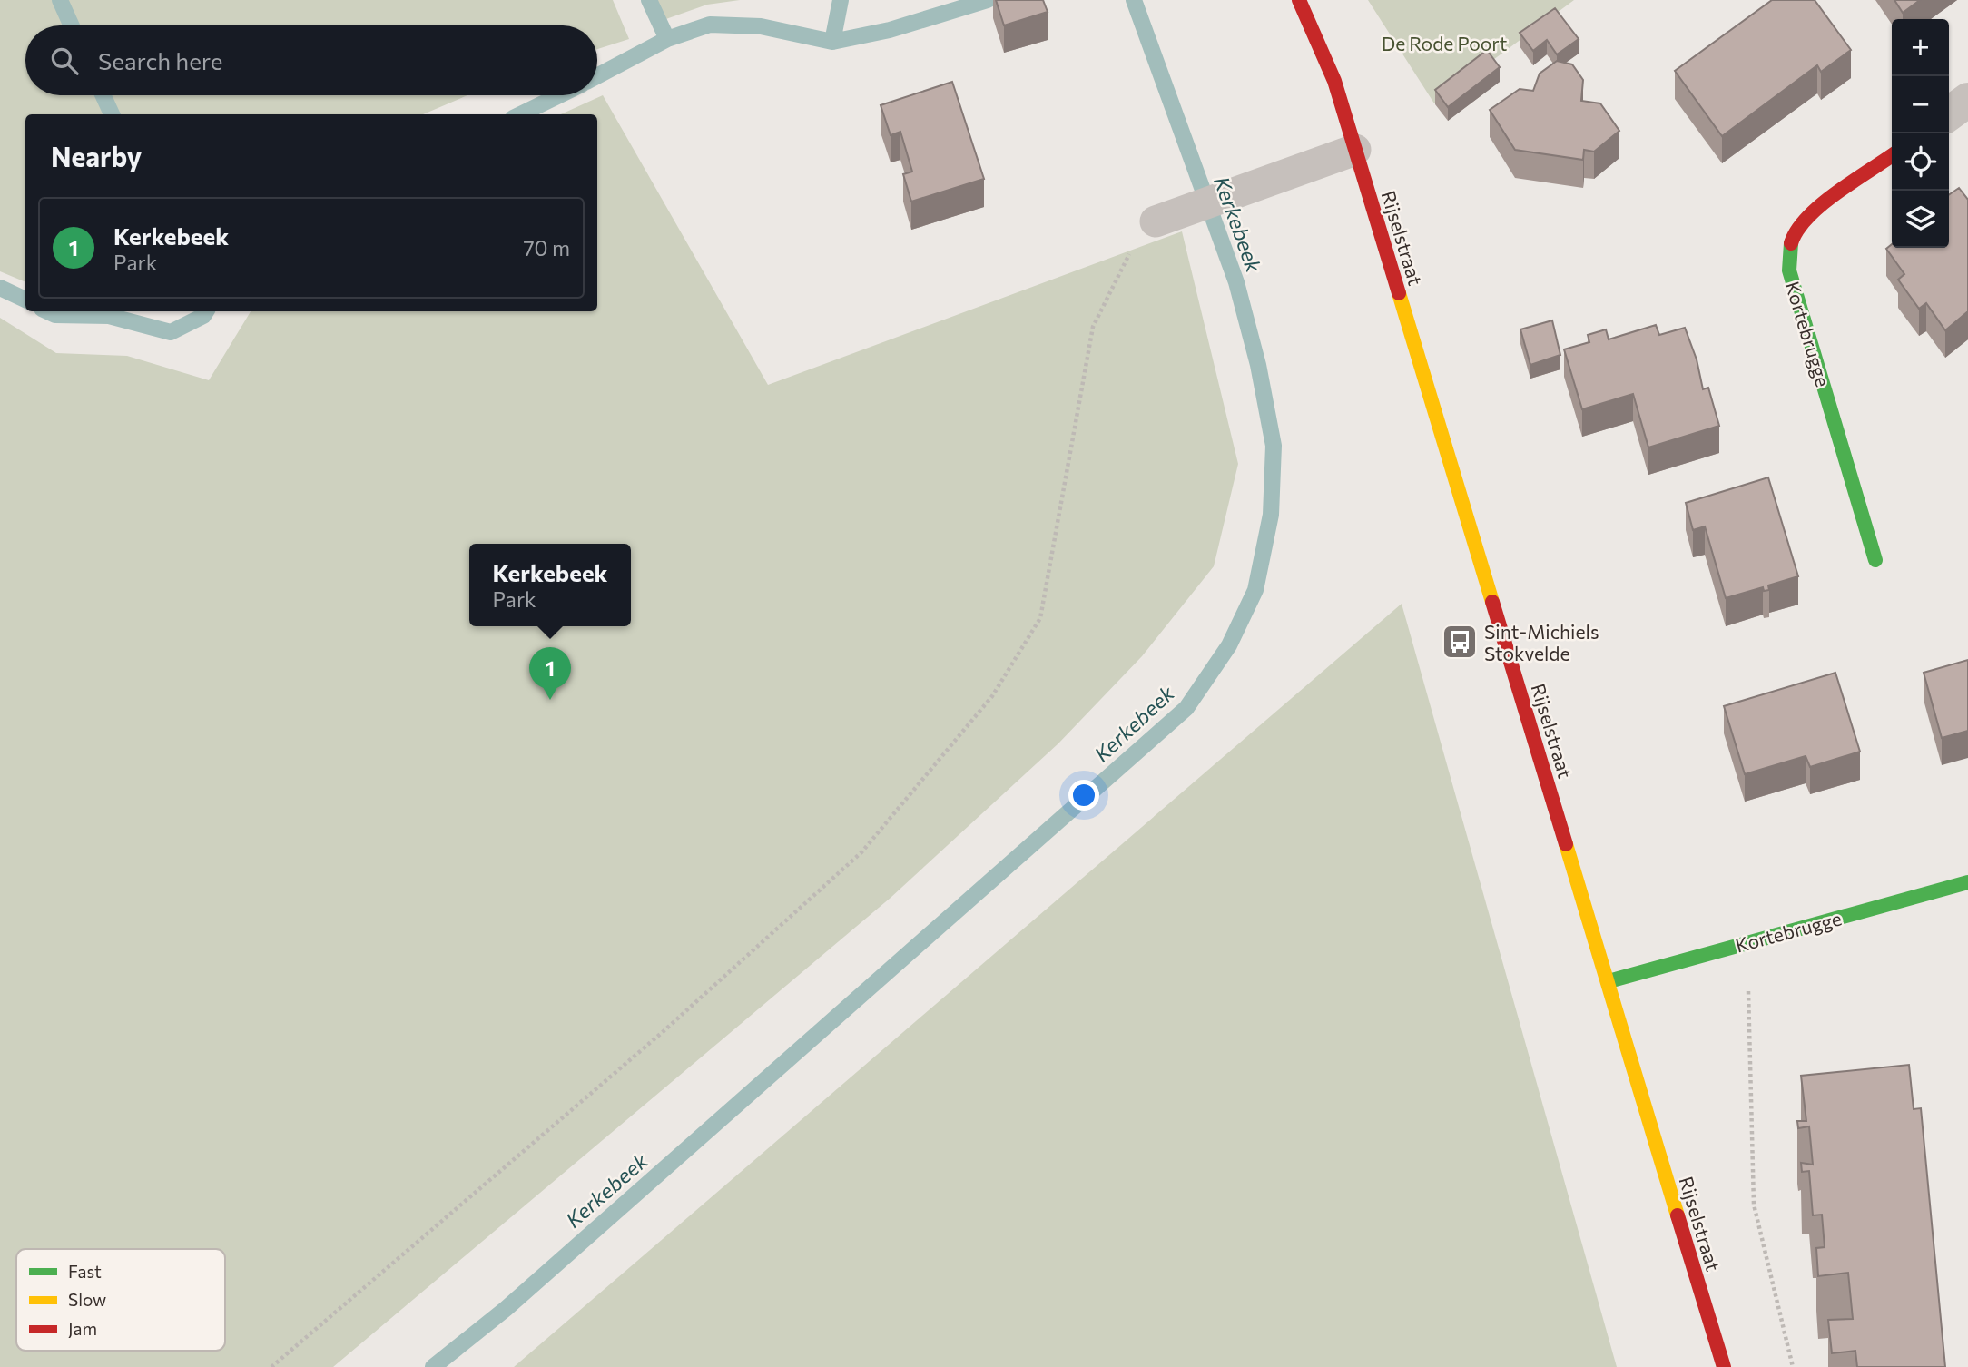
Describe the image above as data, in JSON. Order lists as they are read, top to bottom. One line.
{"streets":{"street":["Rijselstraat","Kortebrugge"]},"crossings":[["Rijselstraat","Kortebrugge"]],"water":["Kerkebeek"],"parks":["De Rode Poort"],"places":{"bus stop":["Sint-Michiels Stokvelde"]},"legend":["Fast","Slow","Jam"],"page":{"map_buttons":["+","−"],"search":"Search here","heading":"Nearby","list":[{"mark":"1","name":"Kerkebeek","note":"Park","value":"70 m"}],"popup":["Kerkebeek","Park"],"pins":"1"}}
